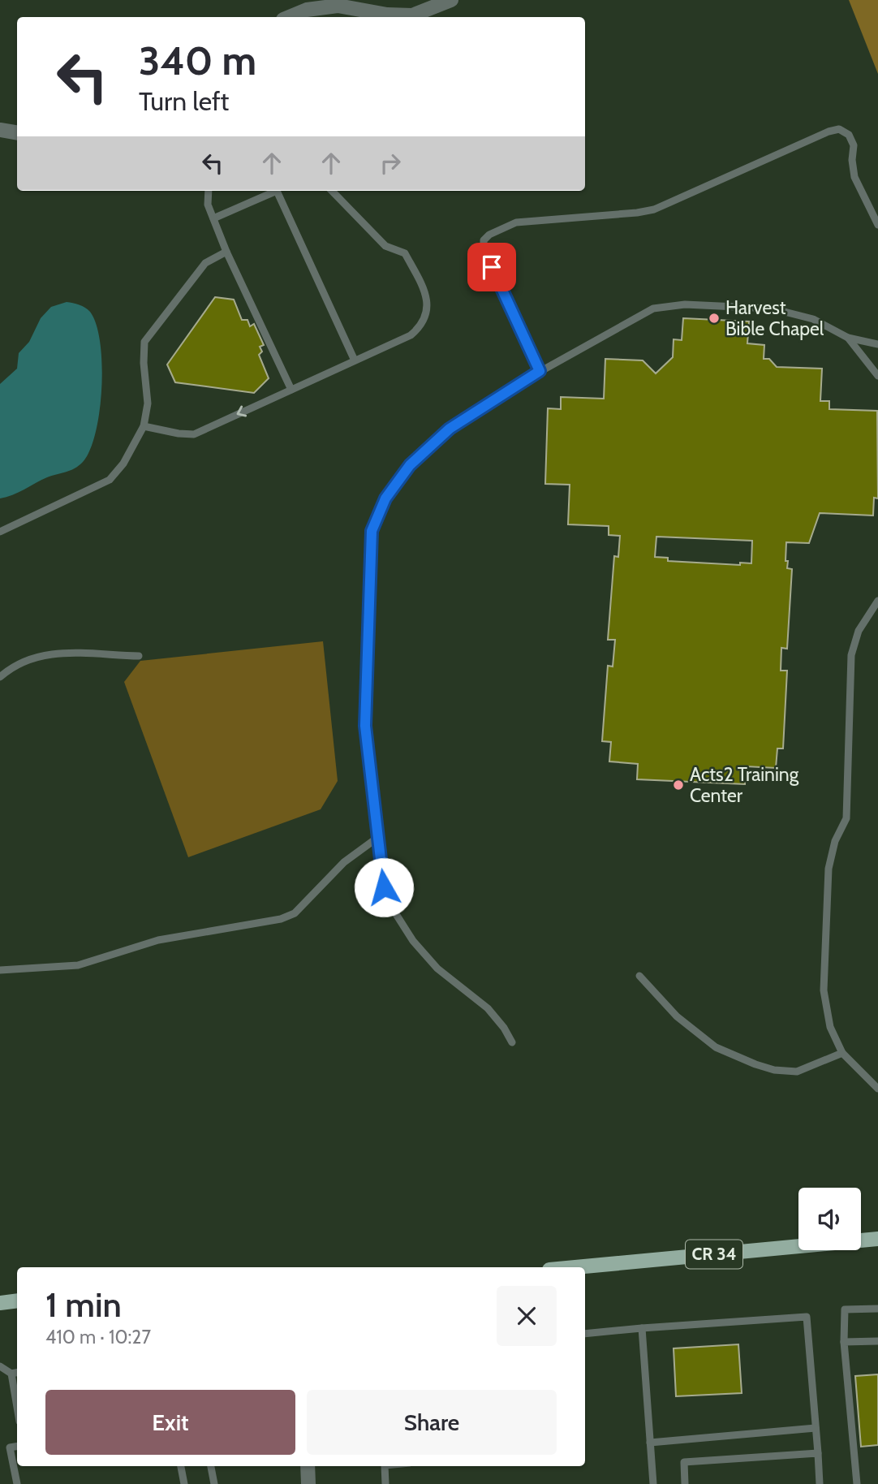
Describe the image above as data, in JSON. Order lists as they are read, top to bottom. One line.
{"streets":{"main road":["CR 34"]},"places":["Harvest Bible Chapel","Acts2 Training Center"],"page":{"turn":["340 m","Turn left"],"heading":["1 min","410 m · 10:27"],"buttons":["Exit","Share"]}}
